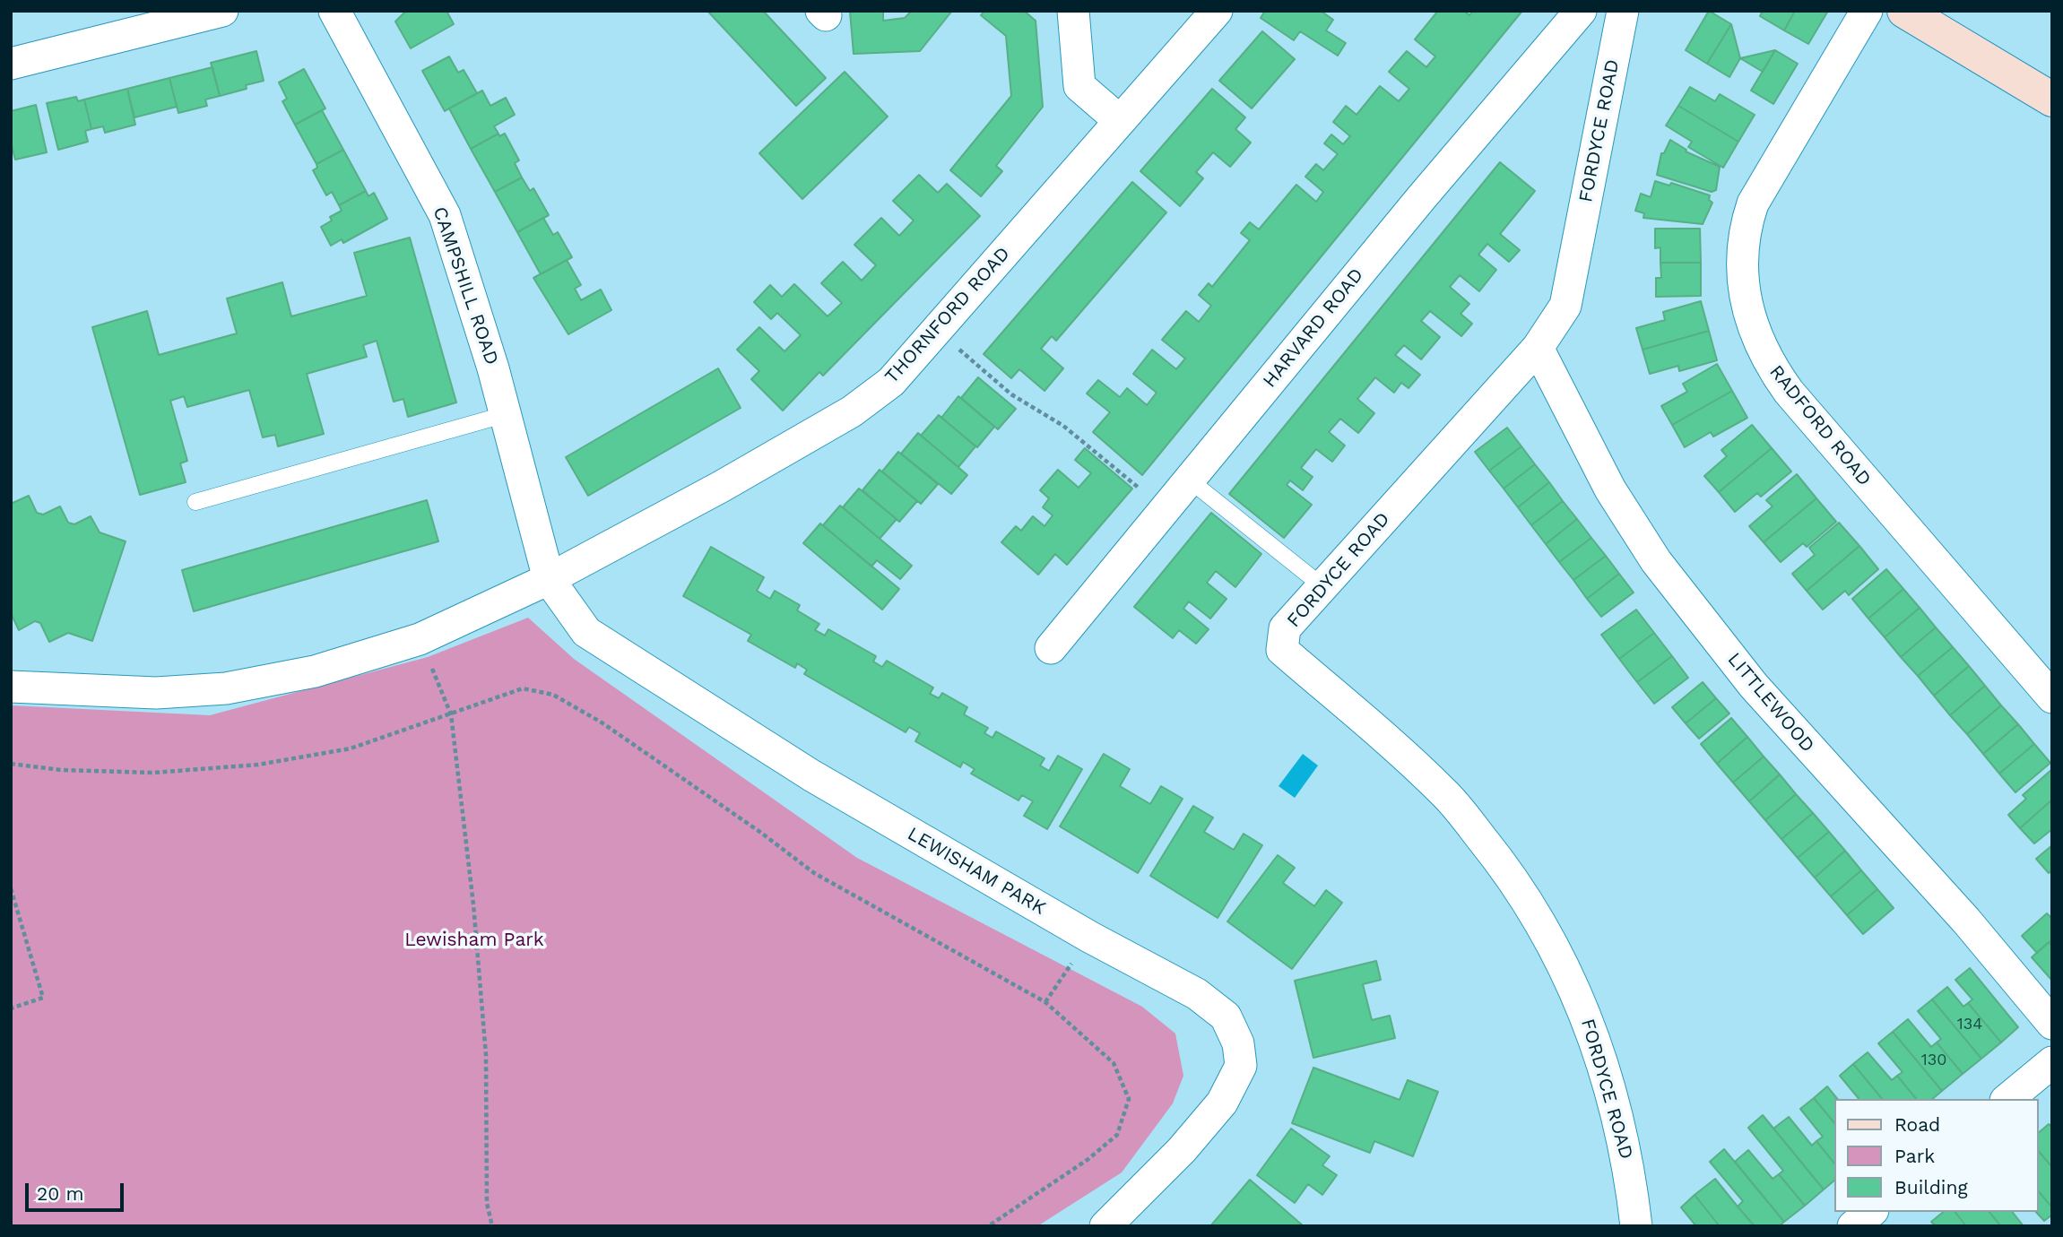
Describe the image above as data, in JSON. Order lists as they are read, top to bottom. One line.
{"streets":{"street":["FORDYCE ROAD","CAMPSHILL ROAD","THORNFORD ROAD","HARVARD ROAD","RADFORD ROAD","LITTLEWOOD","LEWISHAM PARK"]},"crossings":[["FORDYCE ROAD","LITTLEWOOD"],["CAMPSHILL ROAD","THORNFORD ROAD"],["CAMPSHILL ROAD","LEWISHAM PARK"],["THORNFORD ROAD","LEWISHAM PARK"]],"parks":["Lewisham Park"],"house_numbers":["134","130"],"legend":["Road","Park","Building"],"scale_bar":"20 m"}
